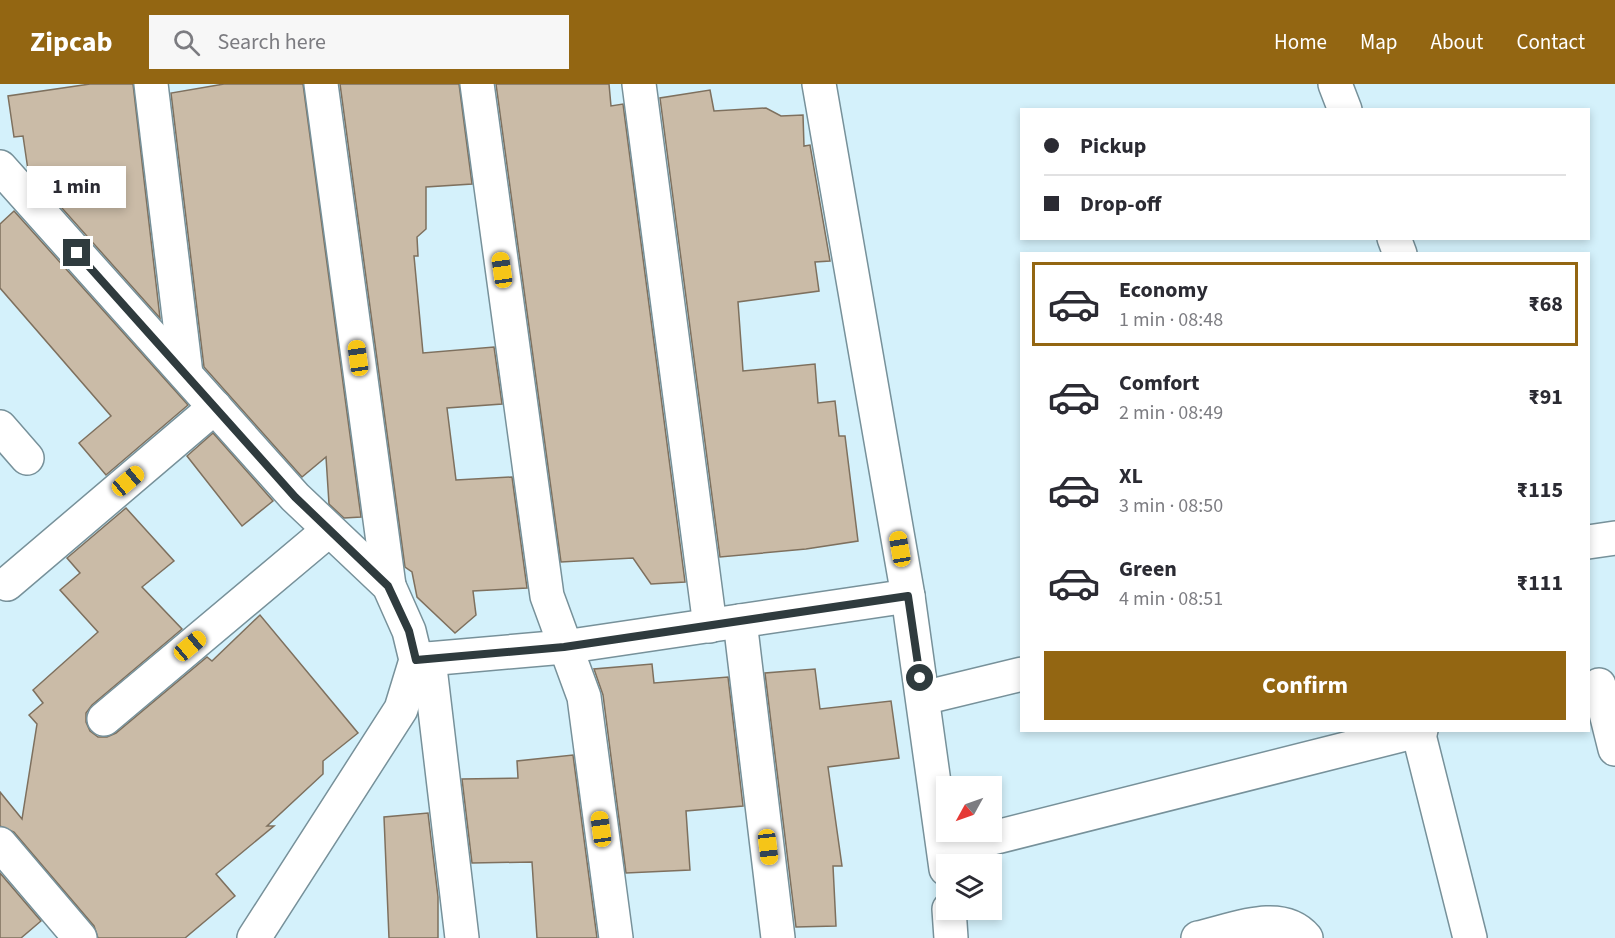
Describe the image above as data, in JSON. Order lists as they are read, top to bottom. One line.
{"north":"bottom left","page":{"header":"Zipcab","search":"Search here","nav":["Home","Map","About","Contact"],"banner":["Pickup","Drop-off"],"bubble":"1 min","list":[{"name":"Economy","note":"1 min · 08:48","value":"₹68"},{"name":"Comfort","note":"2 min · 08:49","value":"₹91"},{"name":"XL","note":"3 min · 08:50","value":"₹115"},{"name":"Green","note":"4 min · 08:51","value":"₹111"}],"buttons":"Confirm"}}
